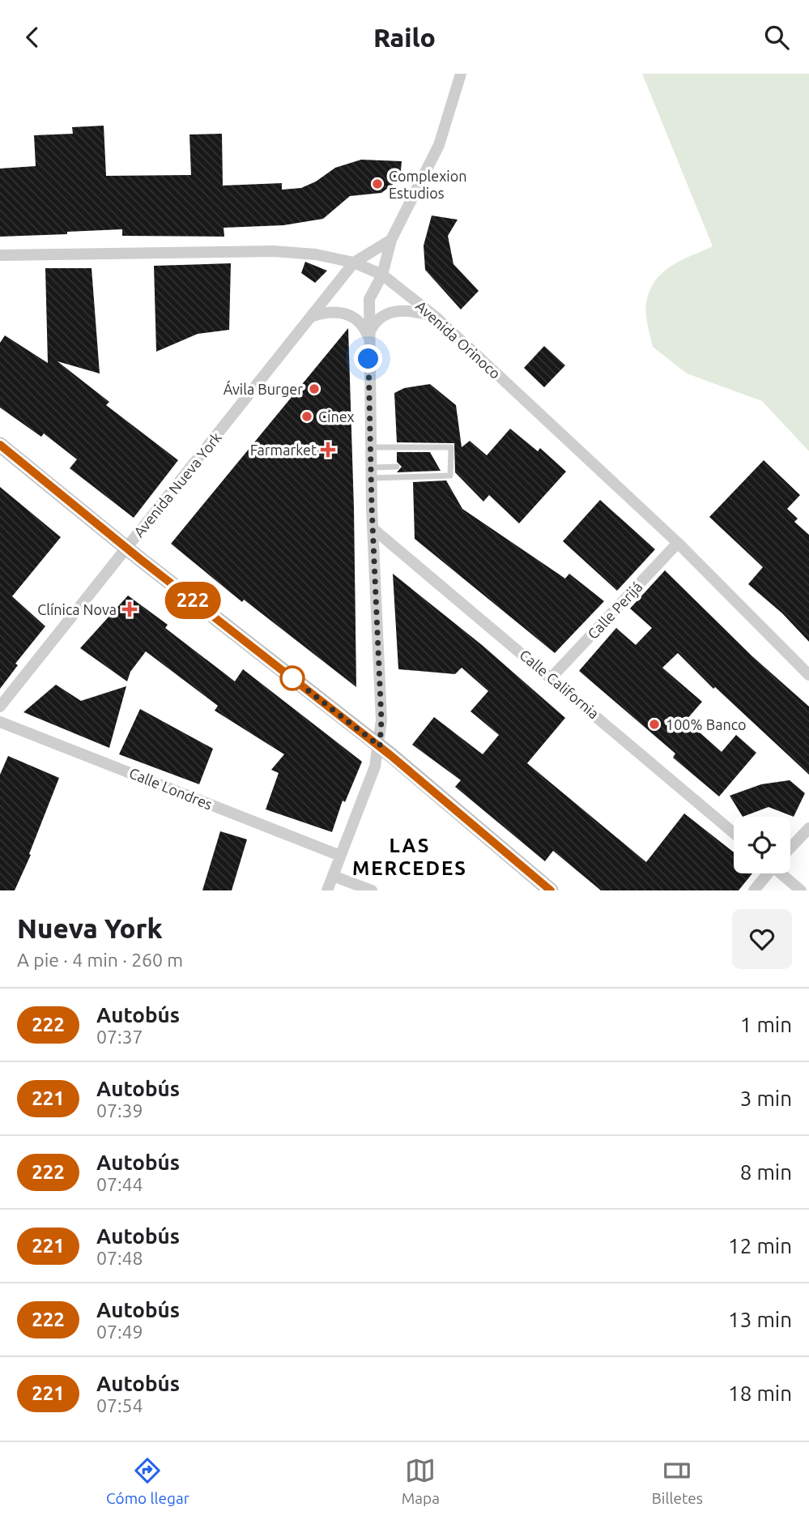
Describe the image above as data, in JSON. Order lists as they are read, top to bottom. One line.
{"streets":{"street":["Avenida Orinoco","Avenida Nueva York","Calle Perijá","Calle California","Calle Londres"]},"crossings":[["Avenida Orinoco","Avenida Nueva York"],["Avenida Orinoco","Calle Perijá"],["Calle Perijá","Calle California"]],"districts":["LAS MERCEDES"],"places":{"other":["Complexion Estudios","Ávila Burger","Cinex","100% Banco"],"health":["Farmarket","Clínica Nova"]},"lines":["bus line 222"],"page":{"header":"Railo","on_map":"222","heading":["Nueva York","A pie · 4 min · 260 m"],"list":[{"mark":"222","name":"Autobús","note":"07:37","value":"1 min"},{"mark":"221","name":"Autobús","note":"07:39","value":"3 min"},{"mark":"222","name":"Autobús","note":"07:44","value":"8 min"},{"mark":"221","name":"Autobús","note":"07:48","value":"12 min"},{"mark":"222","name":"Autobús","note":"07:49","value":"13 min"},{"mark":"221","name":"Autobús","note":"07:54","value":"18 min"}],"tabs":["Cómo llegar","Mapa","Billetes"]}}
